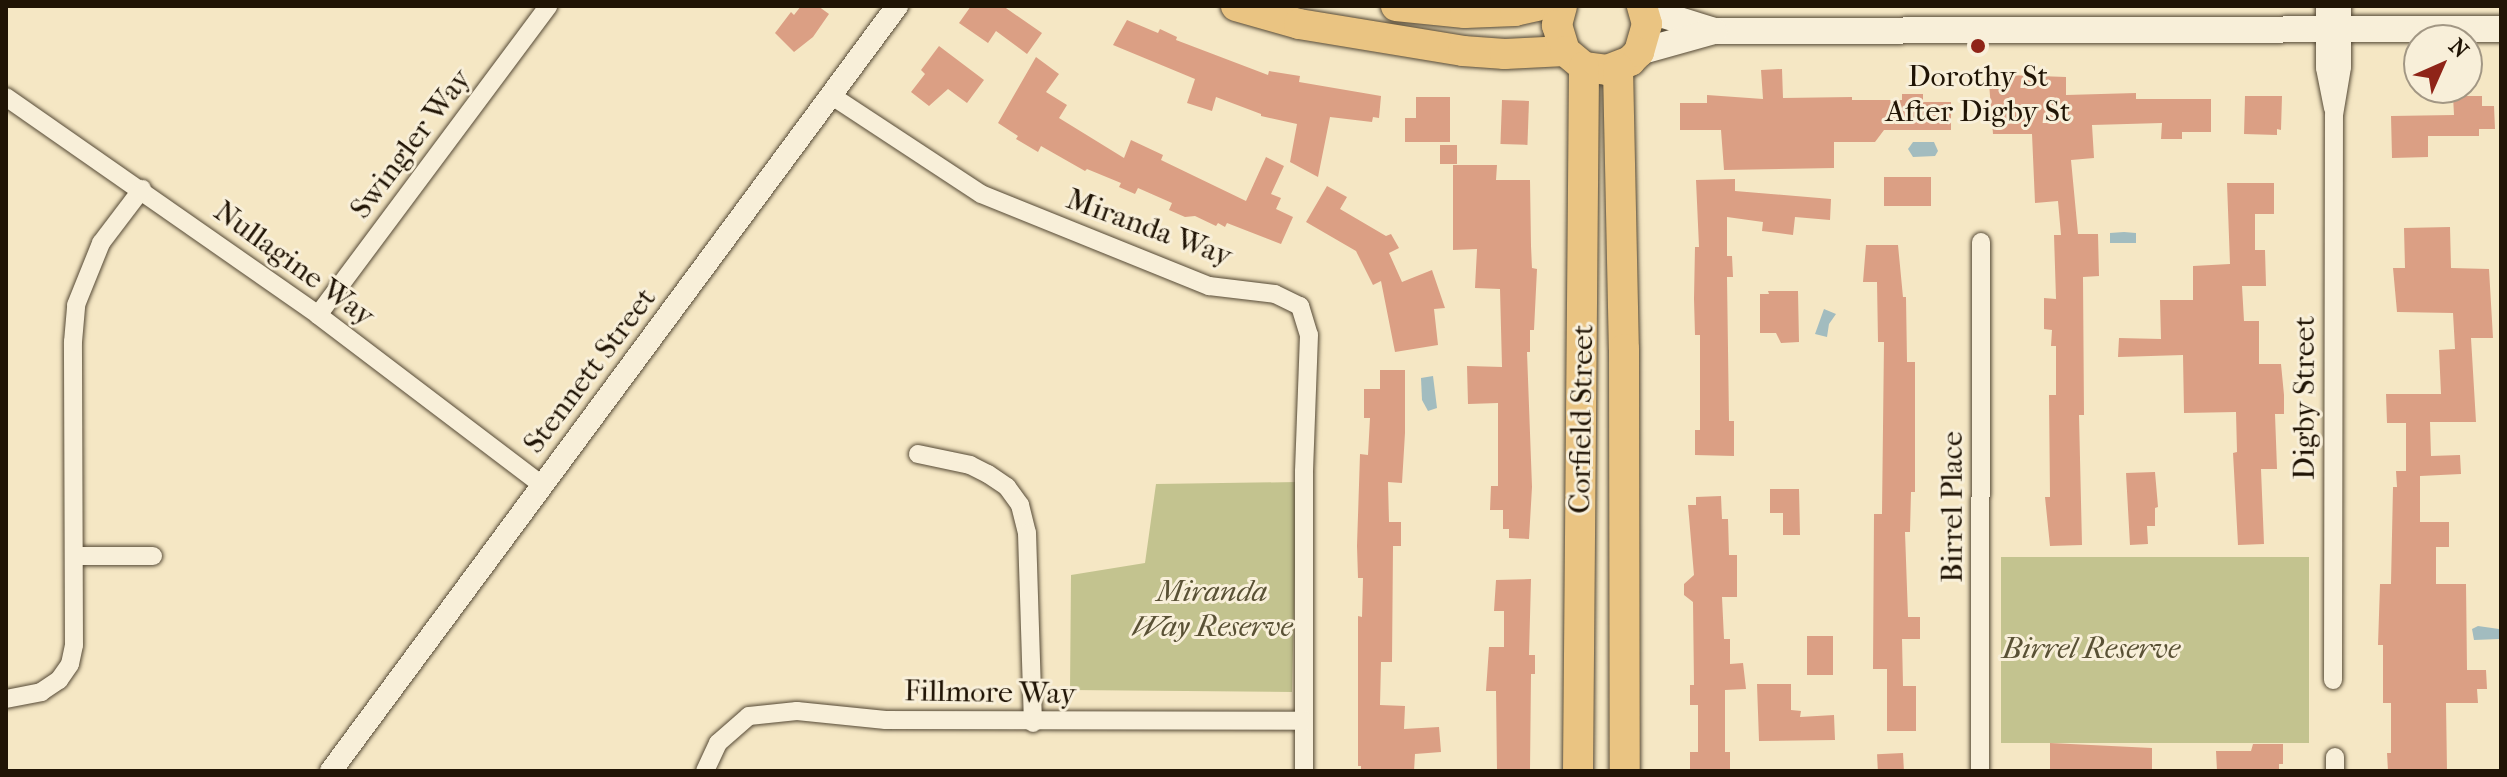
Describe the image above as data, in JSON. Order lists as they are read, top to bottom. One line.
{"streets":{"main road":["Corfield Street"],"street":["Swingler Way","Miranda Way","Nullagine Way","Stennett Street","Digby Street","Birrel Place","Fillmore Way"]},"crossings":[["Swingler Way","Nullagine Way"],["Miranda Way","Stennett Street"],["Miranda Way","Fillmore Way"],["Nullagine Way","Stennett Street"]],"parks":["Miranda Way Reserve","Birrel Reserve"],"places":["Dorothy St After Digby St"],"north":"top right"}
